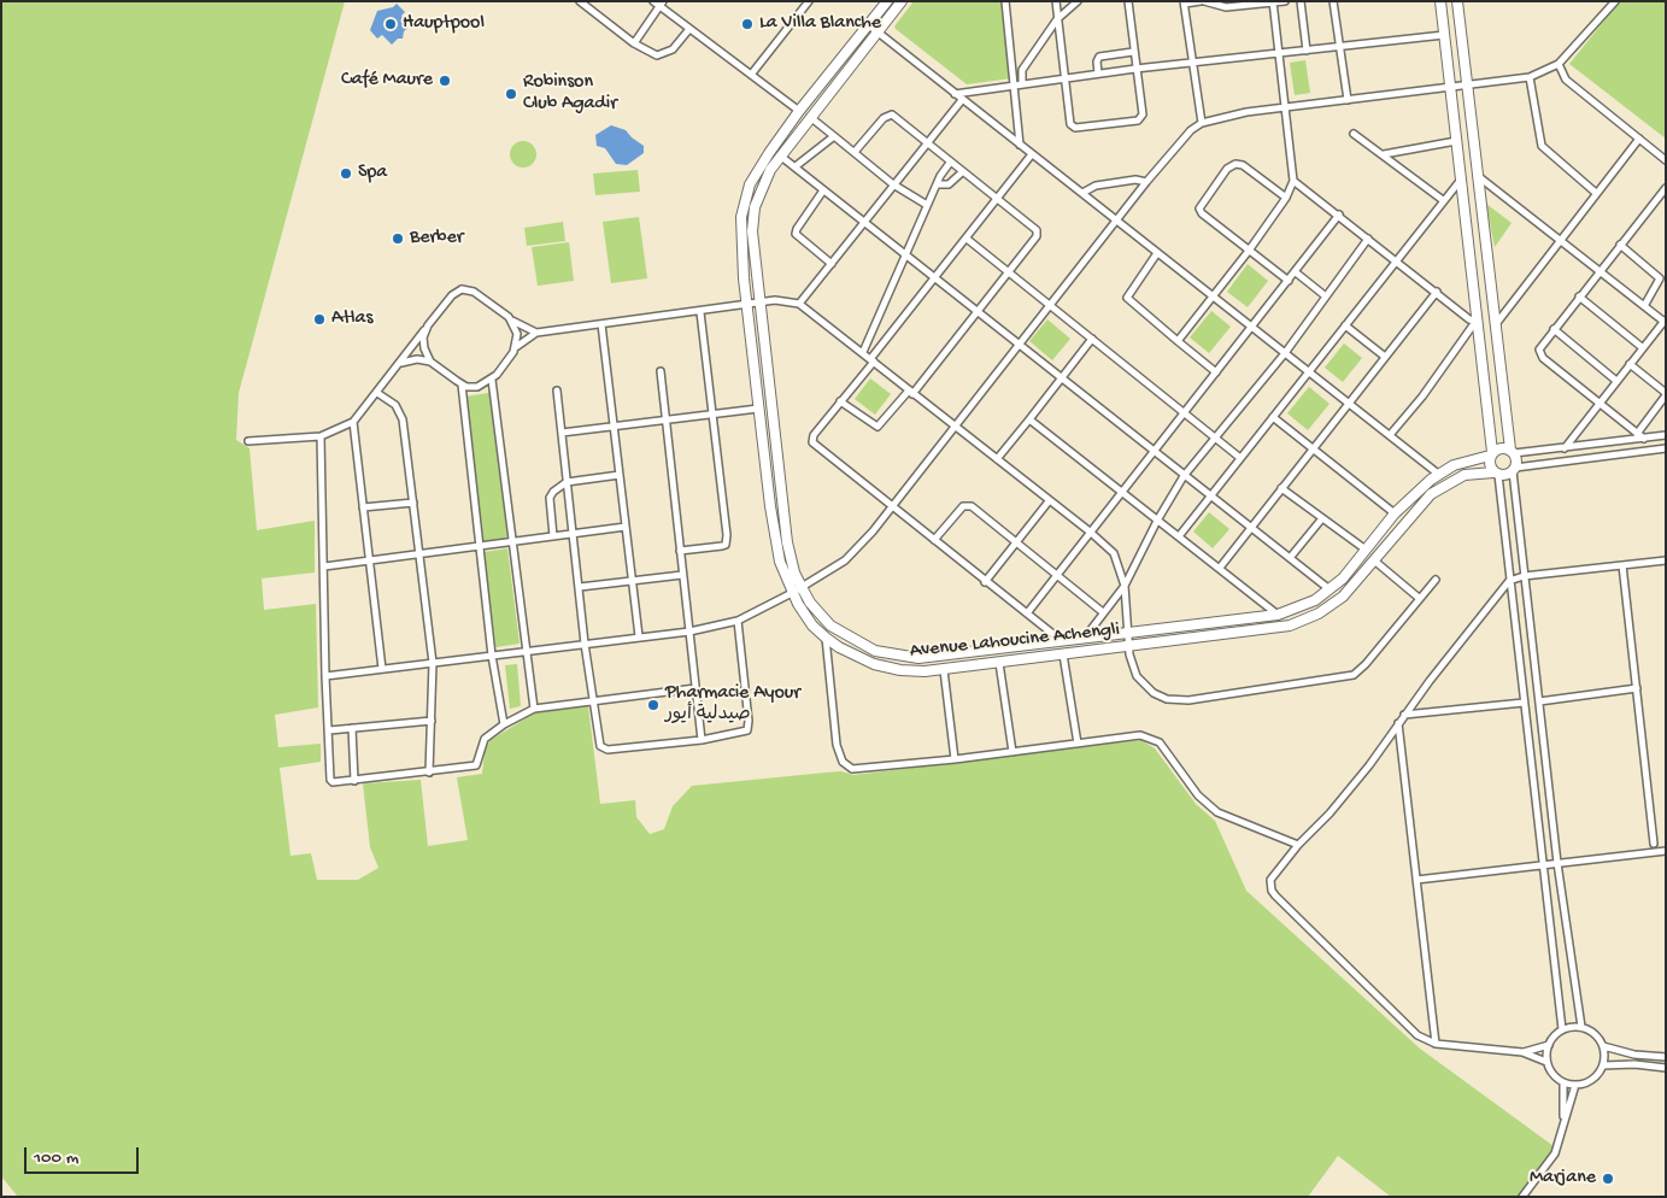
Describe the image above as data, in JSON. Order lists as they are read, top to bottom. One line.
{"streets":{"street":["Avenue Lahoucine Achengli"]},"places":["Hauptpool","La Villa Blanche","Café Maure","Robinson Club Agadir","Spa","Berber","Atlas","Pharmacie Ayour صيدلية أيور","Marjane"],"scale_bar":"100 m"}
